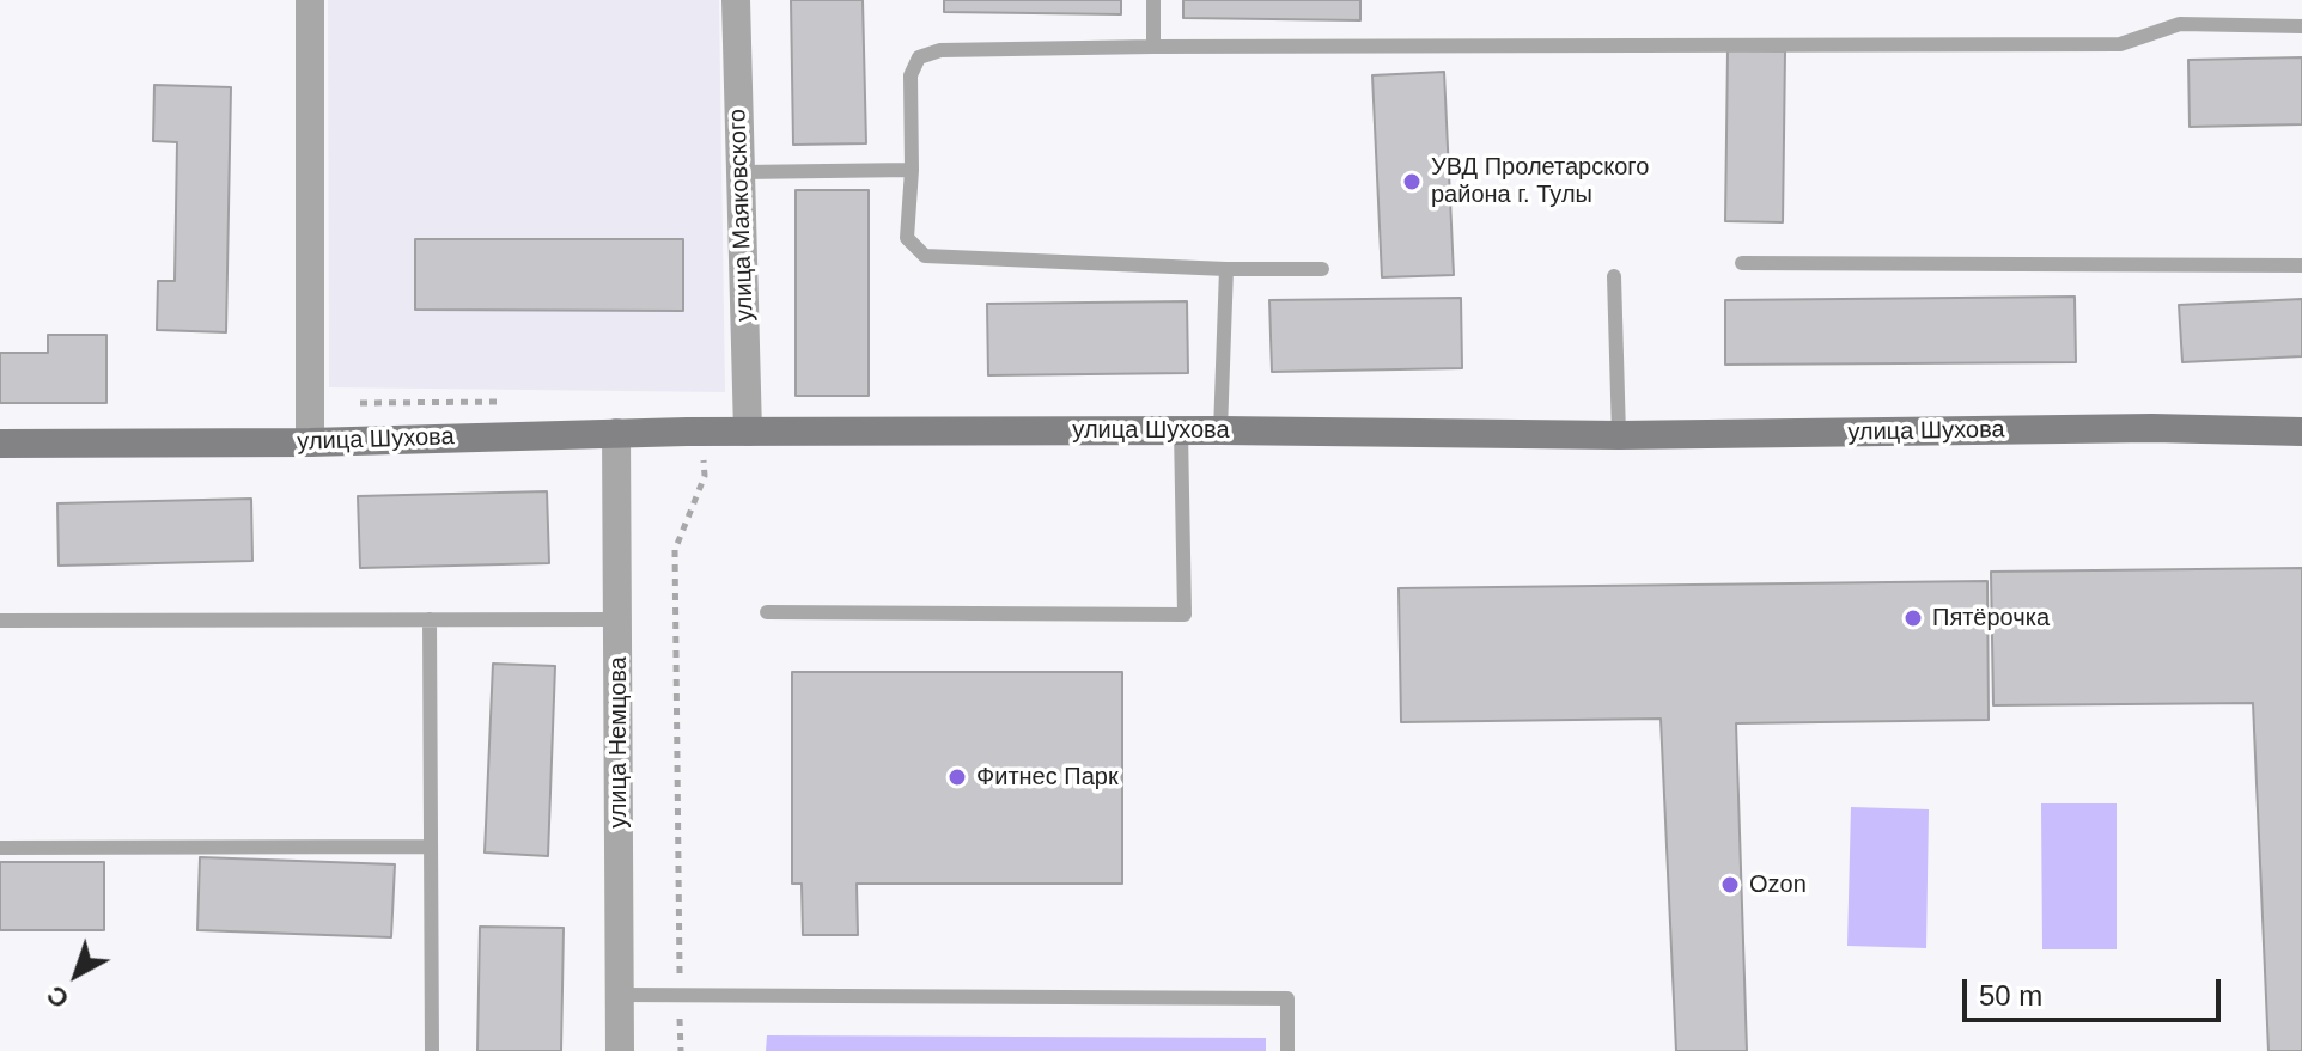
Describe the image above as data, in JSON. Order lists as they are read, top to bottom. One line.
{"streets":{"street":["улица Маяковского","улица Шухова","улица Немцова"]},"crossings":[["улица Маяковского","улица Шухова"],["улица Шухова","улица Немцова"]],"places":["УВД Пролетарского района г. Тулы","Пятёрочка","Фитнес Парк","Ozon"],"scale_bar":"50 m","north":"bottom left"}
